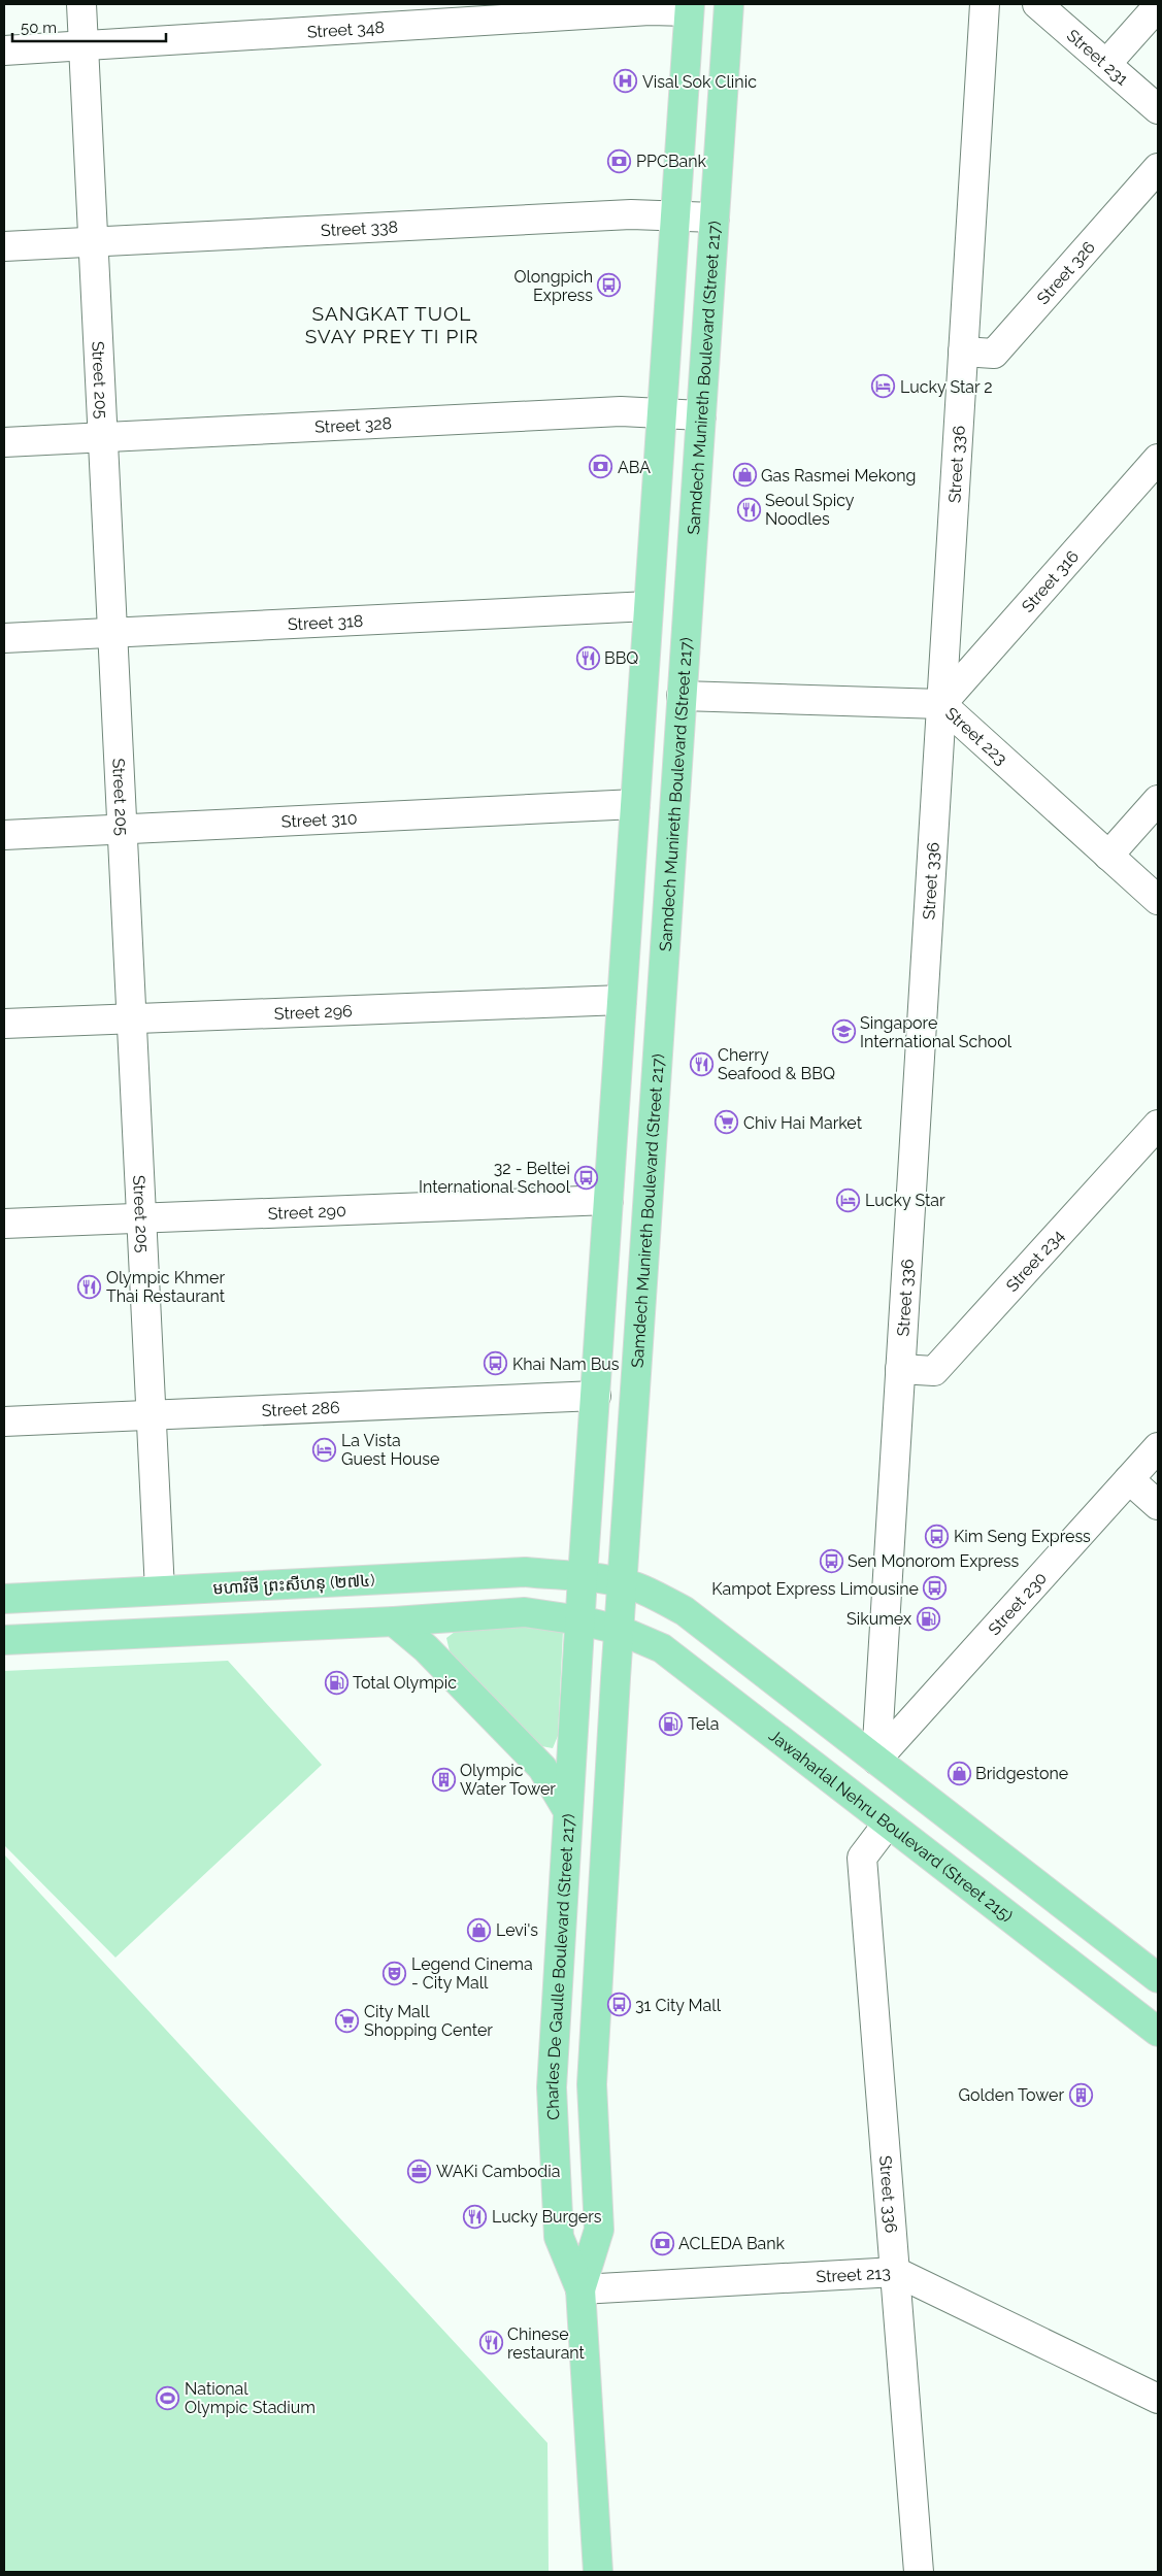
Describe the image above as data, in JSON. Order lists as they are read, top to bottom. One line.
{"streets":{"main road":["Samdech Munireth Boulevard (Street 217)","មហាវិថី ព្រះសីហនុ (២៧៤)","Jawaharlal Nehru Boulevard (Street 215)","Charles De Gaulle Boulevard (Street 217)"],"street":["Street 348","Street 231","Street 338","Street 326","Street 205","Street 328","Street 336","Street 316","Street 318","Street 223","Street 310","Street 296","Street 290","Street 234","Street 286","Street 230","Street 213"]},"crossings":[["Street 348","Street 205"],["Street 338","Samdech Munireth Boulevard (Street 217)"],["Street 338","Street 205"],["Street 326","Street 336"],["Samdech Munireth Boulevard (Street 217)","Street 328"],["Samdech Munireth Boulevard (Street 217)","Street 223"],["Samdech Munireth Boulevard (Street 217)","មហាវិថី ព្រះសីហនុ (២៧៤)"],["Samdech Munireth Boulevard (Street 217)","Charles De Gaulle Boulevard (Street 217)"],["Street 205","Street 328"],["Street 205","Street 318"],["Street 205","Street 310"],["Street 205","Street 296"],["Street 205","Street 290"],["Street 205","Street 286"],["Street 205","មហាវិថី ព្រះសីហនុ (២៧៤)"],["Street 336","Street 316"],["Street 336","Street 223"],["Street 336","Street 234"],["Street 336","Street 230"],["Street 336","Jawaharlal Nehru Boulevard (Street 215)"],["Street 336","Street 213"],["Street 316","Street 223"],["មហាវិថី ព្រះសីហនុ (២៧៤)","Charles De Gaulle Boulevard (Street 217)"],["Jawaharlal Nehru Boulevard (Street 215)","Charles De Gaulle Boulevard (Street 217)"],["Charles De Gaulle Boulevard (Street 217)","Street 213"]],"districts":["SANGKAT TUOL SVAY PREY TI PIR"],"places":{"hospital":["Visal Sok Clinic"],"bank":["PPCBank","ABA","ACLEDA Bank"],"bus stop":["Olongpich Express","32 - Beltei International School","Khai Nam Bus","Kim Seng Express","Sen Monorom Express","Kampot Express Limousine","31 City Mall"],"hotel":["Lucky Star 2","Lucky Star","La Vista Guest House"],"shop":["Gas Rasmei Mekong","Bridgestone","Levi's"],"restaurant":["Seoul Spicy Noodles","BBQ","Cherry Seafood & BBQ","Olympic Khmer Thai Restaurant","Lucky Burgers","Chinese restaurant"],"school or university":["Singapore International School"],"supermarket":["Chiv Hai Market","City Mall Shopping Center"],"fuel station":["Sikumex","Total Olympic","Tela"],"building":["Olympic Water Tower","Golden Tower"],"theatre":["Legend Cinema - City Mall"],"office":["WAKi Cambodia"],"sports":["National Olympic Stadium"]},"scale_bar":"50 m"}
